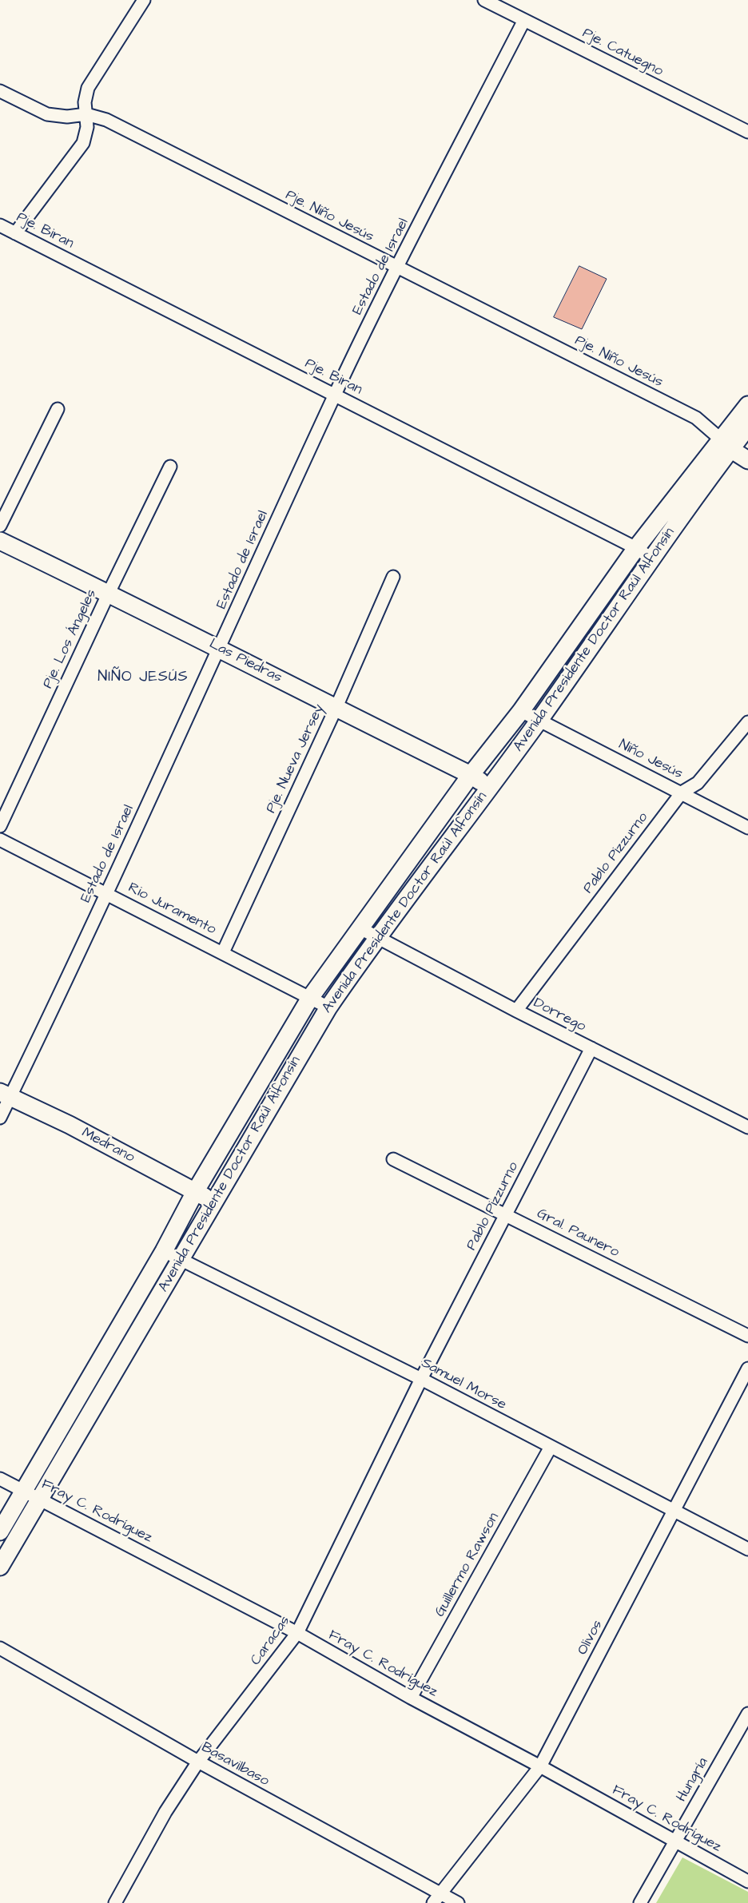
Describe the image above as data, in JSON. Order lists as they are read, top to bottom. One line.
{"streets":{"main road":["Avenida Presidente Doctor Raúl Alfonsín","Las Piedras","Medrano"],"street":["Pje. Catuegno","Pje. Niño Jesús","Pje. Biran","Estado de Israel","Pje. Los Ángeles","Pje. Nueva Jersey","Niño Jesús","Pablo Pizzurno","Rio Juramento","Dorrego","Gral. Paunero","Samuel Morse","Fray C. Rodríguez","Guillermo Rawson","Olivos","Caracas","Basavilbaso","Hungría"]},"crossings":[["Pje. Catuegno","Estado de Israel"],["Pje. Niño Jesús","Estado de Israel"],["Pje. Niño Jesús","Avenida Presidente Doctor Raúl Alfonsín"],["Pje. Biran","Estado de Israel"],["Pje. Biran","Avenida Presidente Doctor Raúl Alfonsín"],["Estado de Israel","Las Piedras"],["Estado de Israel","Rio Juramento"],["Estado de Israel","Medrano"],["Pje. Los Ángeles","Las Piedras"],["Avenida Presidente Doctor Raúl Alfonsín","Las Piedras"],["Avenida Presidente Doctor Raúl Alfonsín","Niño Jesús"],["Avenida Presidente Doctor Raúl Alfonsín","Rio Juramento"],["Avenida Presidente Doctor Raúl Alfonsín","Dorrego"],["Avenida Presidente Doctor Raúl Alfonsín","Medrano"],["Avenida Presidente Doctor Raúl Alfonsín","Samuel Morse"],["Avenida Presidente Doctor Raúl Alfonsín","Fray C. Rodríguez"],["Las Piedras","Pje. Nueva Jersey"],["Pje. Nueva Jersey","Rio Juramento"],["Niño Jesús","Pablo Pizzurno"],["Pablo Pizzurno","Dorrego"],["Pablo Pizzurno","Gral. Paunero"],["Pablo Pizzurno","Samuel Morse"],["Pablo Pizzurno","Caracas"],["Samuel Morse","Guillermo Rawson"],["Samuel Morse","Olivos"],["Samuel Morse","Caracas"],["Fray C. Rodríguez","Guillermo Rawson"],["Fray C. Rodríguez","Olivos"],["Fray C. Rodríguez","Caracas"],["Fray C. Rodríguez","Hungría"],["Olivos","Basavilbaso"],["Caracas","Basavilbaso"]],"districts":["NIÑO JESÚS"]}
